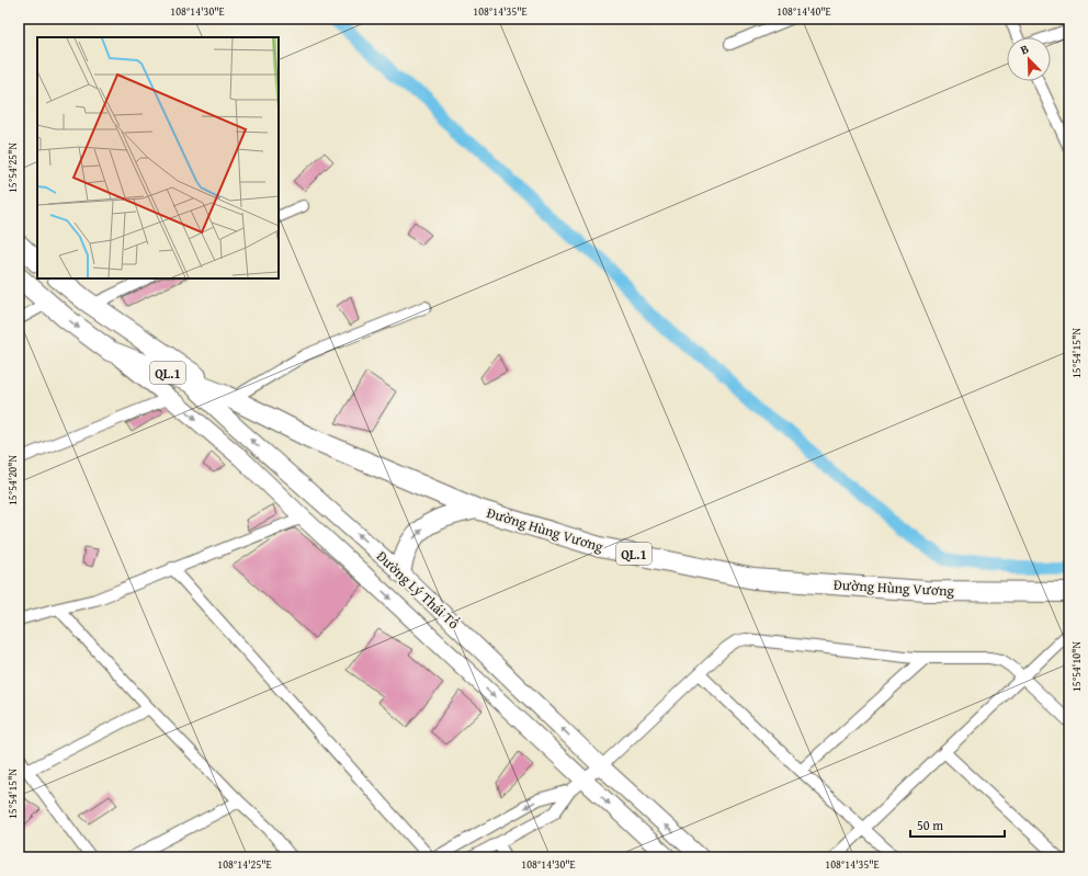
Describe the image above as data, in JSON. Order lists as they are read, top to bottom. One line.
{"streets":{"highway":["QL.1","Đường Hùng Vương"],"main road":["Đường Lý Thái Tổ"]},"crossings":[["Đường Hùng Vương","Đường Lý Thái Tổ"]],"scale_bar":"50 m","north":"top left","coordinates":["108°14'30\"E","108°14'35\"E","108°14'40\"E","15°54'25\"N","15°54'15\"N","15°54'20\"N","15°54'10\"N","108°14'25\"E"]}
